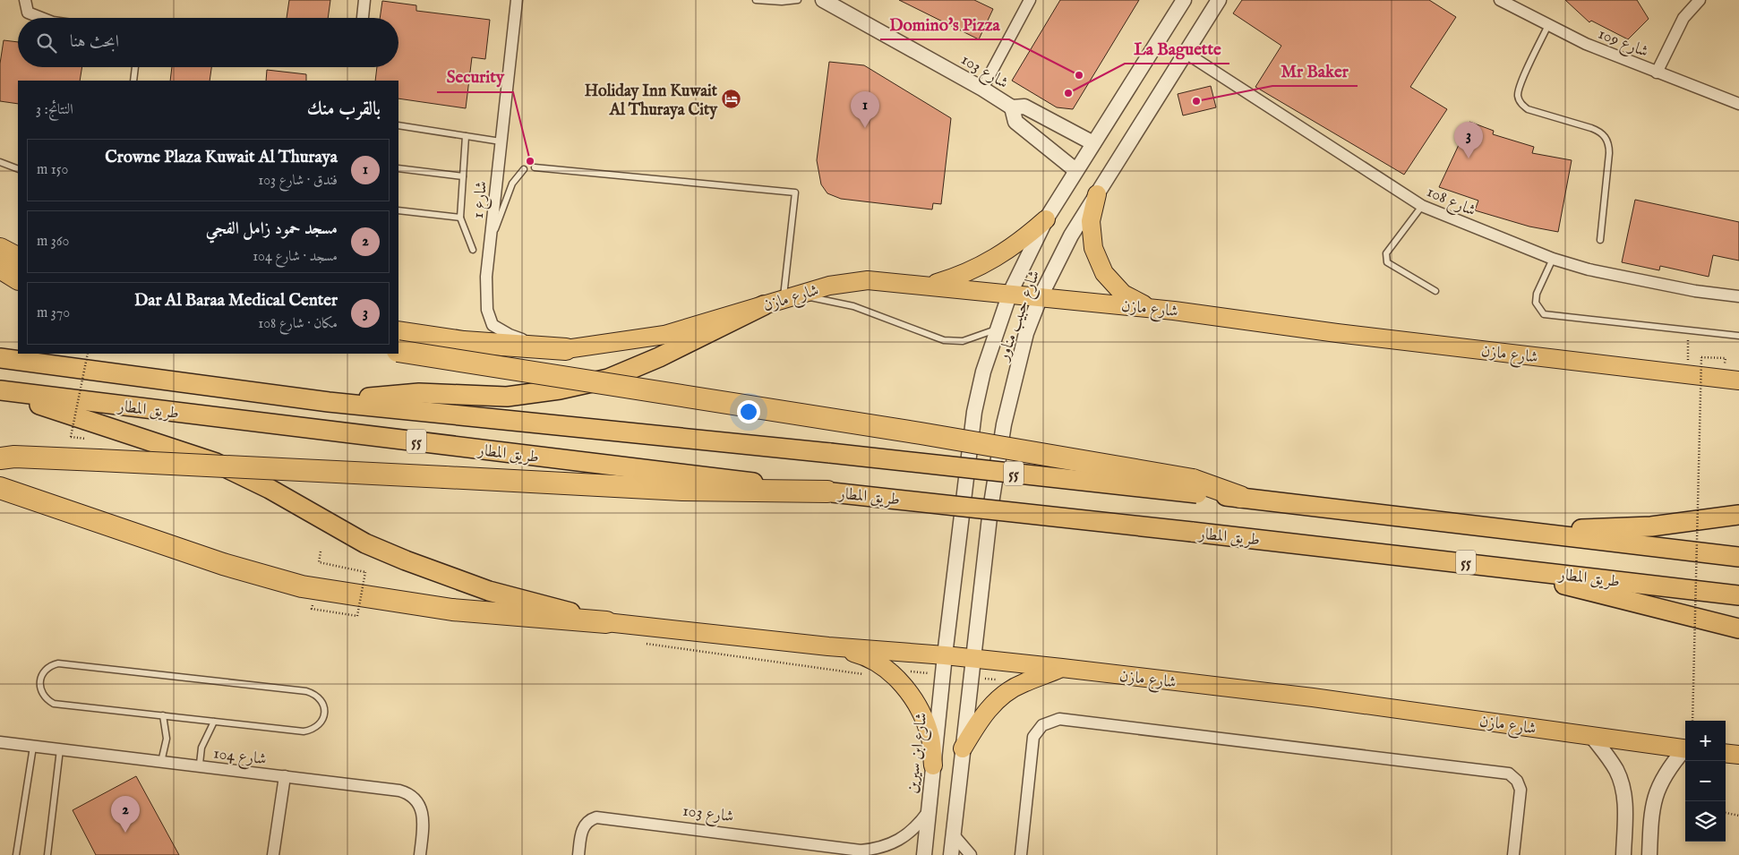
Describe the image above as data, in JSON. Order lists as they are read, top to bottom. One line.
{"streets":{"highway":["طريق المطار","55"],"main road":["شارع مازن"],"street":["شارع 109","شارع 103","شارع 1","شارع 108","شارع حبيب مناور","شارع ابن سيرين","شارع 104"]},"crossings":[["شارع 103","شارع حبيب مناور"],["شارع 103","شارع ابن سيرين"],["شارع 1","شارع مازن"],["شارع 108","شارع حبيب مناور"],["شارع مازن","شارع حبيب مناور"],["شارع مازن","شارع ابن سيرين"],["شارع حبيب مناور","شارع ابن سيرين"]],"places":{"other":["Domino's Pizza","La Baguette","Mr Baker","Security"],"hotel":["Holiday Inn Kuwait Al Thuraya City"]},"page":{"search":"ابحث هنا","heading":["بالقرب منك","النتائج: 3"],"pins":["1","3","2"],"list":[{"mark":"1","name":"Crowne Plaza Kuwait Al Thuraya","note":"فندق · شارع 103","value":"150 m"},{"mark":"2","name":"مسجد حمود زامل الفجي","note":"مسجد · شارع 104","value":"360 m"},{"mark":"3","name":"Dar Al Baraa Medical Center","note":"مكان · شارع 108","value":"370 m"}],"map_buttons":["+","−"]}}
